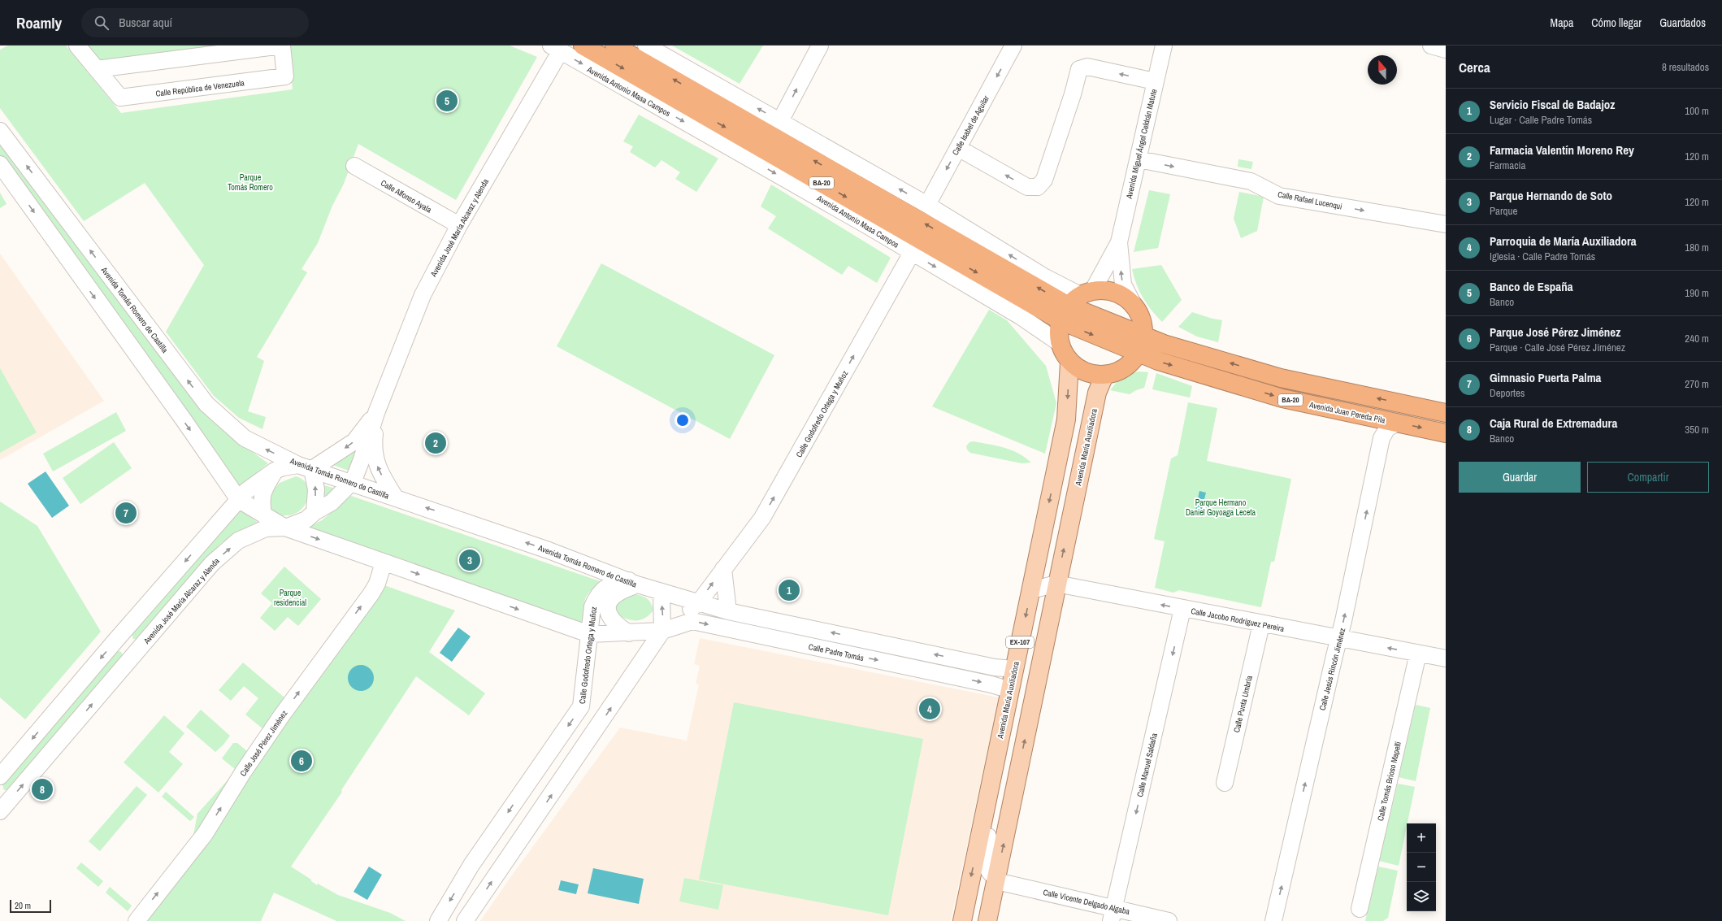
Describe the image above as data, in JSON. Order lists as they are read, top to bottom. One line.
{"streets":{"highway":["Avenida Antonio Masa Campos","BA-20","Avenida Juan Pereda Pila"],"main road":["Avenida María Auxiliadora","EX-107"],"street":["Calle República de Venezuela","Calle Isabel de Aguilar","Avenida Miguel Ángel Celdrán Matute","Calle Alfonso Ayala","Calle Rafael Lucenqui","Avenida José María Alcaraz y Alenda","Avenida Tomás Romero de Castilla","Calle Godofredo Ortega y Muñoz","Calle Jacobo Rodríguez Pereira","Calle Padre Tomás","Calle Jesús Rincón Jiménez","Calle Punta Umbría","Calle José Pérez Jiménez","Calle Manuel Saldaña","Calle Tomás Brioso Mapelli","Calle Vicente Delgado Algaba"]},"crossings":[["Avenida Antonio Masa Campos","BA-20"],["Avenida Antonio Masa Campos","Avenida José María Alcaraz y Alenda"],["Avenida Antonio Masa Campos","Calle Godofredo Ortega y Muñoz"],["Avenida Miguel Ángel Celdrán Matute","Calle Rafael Lucenqui"],["BA-20","Avenida Juan Pereda Pila"],["Calle Alfonso Ayala","Avenida José María Alcaraz y Alenda"],["Avenida José María Alcaraz y Alenda","Avenida Tomás Romero de Castilla"],["Avenida Tomás Romero de Castilla","Calle Godofredo Ortega y Muñoz"],["Avenida Tomás Romero de Castilla","Calle Padre Tomás"],["Avenida Juan Pereda Pila","Calle Jesús Rincón Jiménez"],["Calle Godofredo Ortega y Muñoz","Calle Padre Tomás"],["Avenida María Auxiliadora","Calle Jacobo Rodríguez Pereira"],["Avenida María Auxiliadora","Calle Padre Tomás"],["Avenida María Auxiliadora","Calle Vicente Delgado Algaba"],["Calle Jacobo Rodríguez Pereira","Calle Jesús Rincón Jiménez"],["Calle Jacobo Rodríguez Pereira","Calle Punta Umbría"],["Calle Jacobo Rodríguez Pereira","Calle Manuel Saldaña"],["Calle Jacobo Rodríguez Pereira","Calle Tomás Brioso Mapelli"],["Calle Manuel Saldaña","Calle Vicente Delgado Algaba"]],"one_way":["Calle Isabel de Aguilar","Calle Rafael Lucenqui","Calle Jacobo Rodríguez Pereira","Calle Jesús Rincón Jiménez","Calle José Pérez Jiménez"],"parks":["Parque Tomás Romero","Parque Hermano Daniel Goyoaga Leceta","Parque residencial"],"scale_bar":"20 m","north":"top","page":{"header":"Roamly","search":"Buscar aquí","nav":["Mapa","Cómo llegar","Guardados"],"heading":["Cerca","8 resultados"],"list":[{"mark":"1","name":"Servicio Fiscal de Badajoz","note":"Lugar · Calle Padre Tomás","value":"100 m"},{"mark":"2","name":"Farmacia Valentín Moreno Rey","note":"Farmacia","value":"120 m"},{"mark":"3","name":"Parque Hernando de Soto","note":"Parque","value":"120 m"},{"mark":"4","name":"Parroquia de María Auxiliadora","note":"Iglesia · Calle Padre Tomás","value":"180 m"},{"mark":"5","name":"Banco de España","note":"Banco","value":"190 m"},{"mark":"6","name":"Parque José Pérez Jiménez","note":"Parque · Calle José Pérez Jiménez","value":"240 m"},{"mark":"7","name":"Gimnasio Puerta Palma","note":"Deportes","value":"270 m"},{"mark":"8","name":"Caja Rural de Extremadura","note":"Banco","value":"350 m"}],"pins":["5","2","7","3","1","4","6","8"],"buttons":["Guardar","Compartir"],"map_buttons":["+","−"],"scale":"20 m"}}
